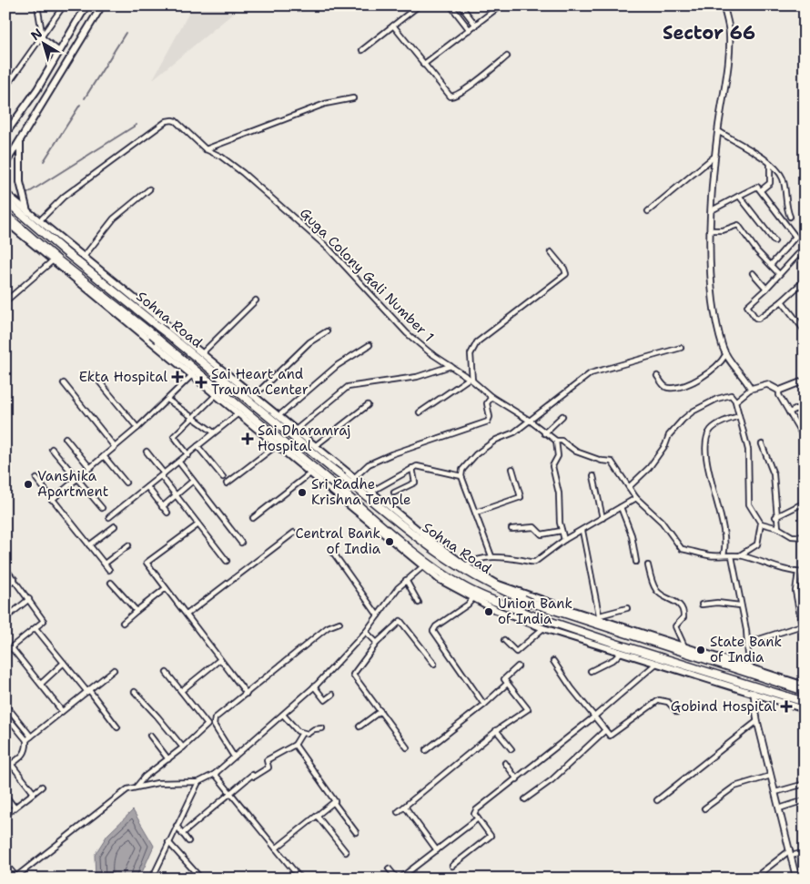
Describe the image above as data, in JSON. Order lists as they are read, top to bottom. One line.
{"streets":{"highway":["Sohna Road"],"street":["Guga Colony Gali Number 1"]},"districts":["Sector 66"],"places":{"health":["Ekta Hospital","Sai Heart and Trauma Center","Sai Dharamraj Hospital","Gobind Hospital"],"other":["Vanshika Apartment","Sri Radhe Krishna Temple","Central Bank of India","Union Bank of India","State Bank of India"]},"north":"top left"}
